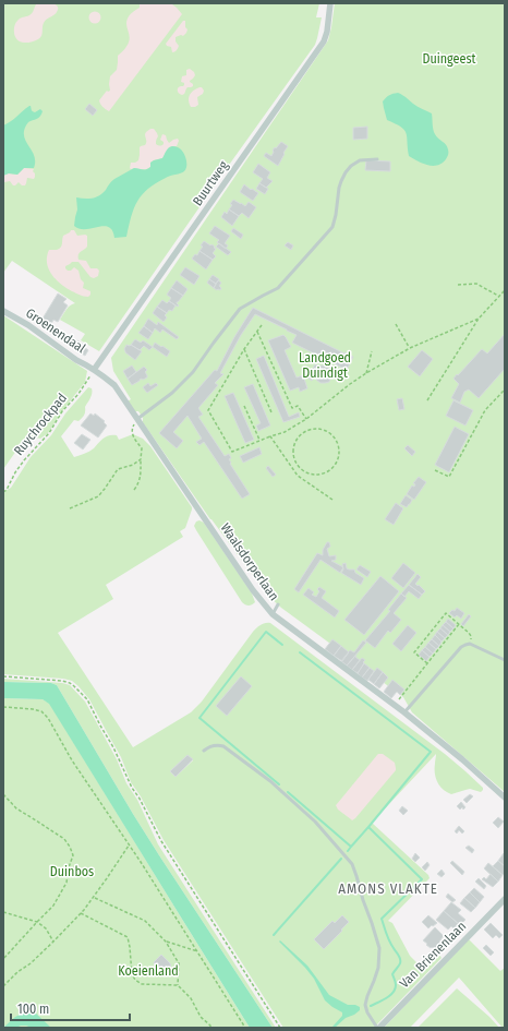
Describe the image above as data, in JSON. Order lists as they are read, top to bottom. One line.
{"streets":{"street":["Buurtweg","Groenendaal","Waalsdorperlaan","Van Brienenlaan"],"path":["Ruychrockpad"]},"crossings":[["Buurtweg","Groenendaal"],["Buurtweg","Ruychrockpad"],["Buurtweg","Waalsdorperlaan"],["Groenendaal","Ruychrockpad"],["Groenendaal","Waalsdorperlaan"],["Ruychrockpad","Waalsdorperlaan"]],"districts":["AMONS VLAKTE"],"parks":["Duingeest","Landgoed Duindigt","Duinbos","Koeienland"],"scale_bar":"100 m"}
